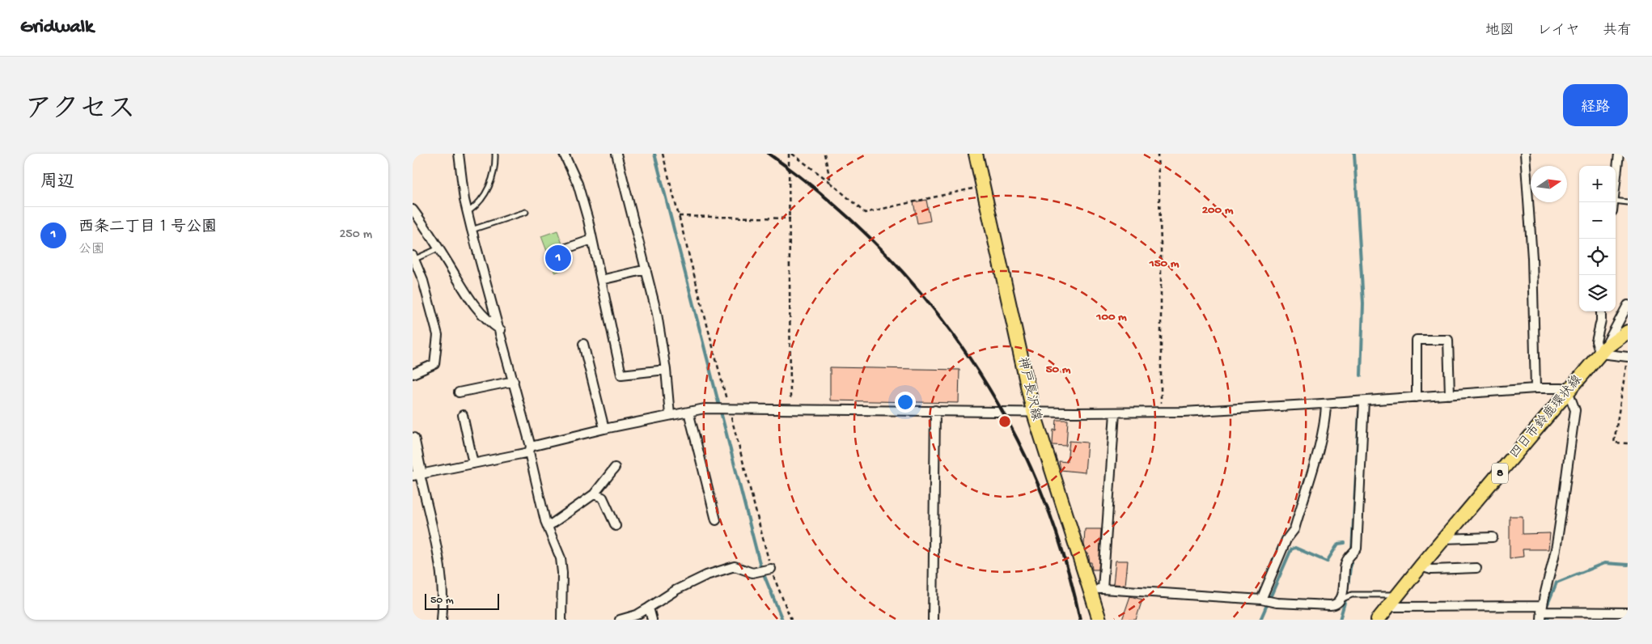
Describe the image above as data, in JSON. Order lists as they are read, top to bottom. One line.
{"streets":{"main road":["神戸長沢線","四日市鈴鹿環状線","8"]},"scale_bar":"50 m","north":"right","page":{"header":"Gridwalk","nav":["地図","レイヤ","共有"],"title":"アクセス","buttons":"経路","heading":"周辺","map_buttons":["+","−"],"list":[{"mark":"1","name":"西条二丁目１号公園","note":"公園","value":"250 m"}],"pins":"1","scale":"50 m"},"rings":["200 m","150 m","100 m","50 m"]}
